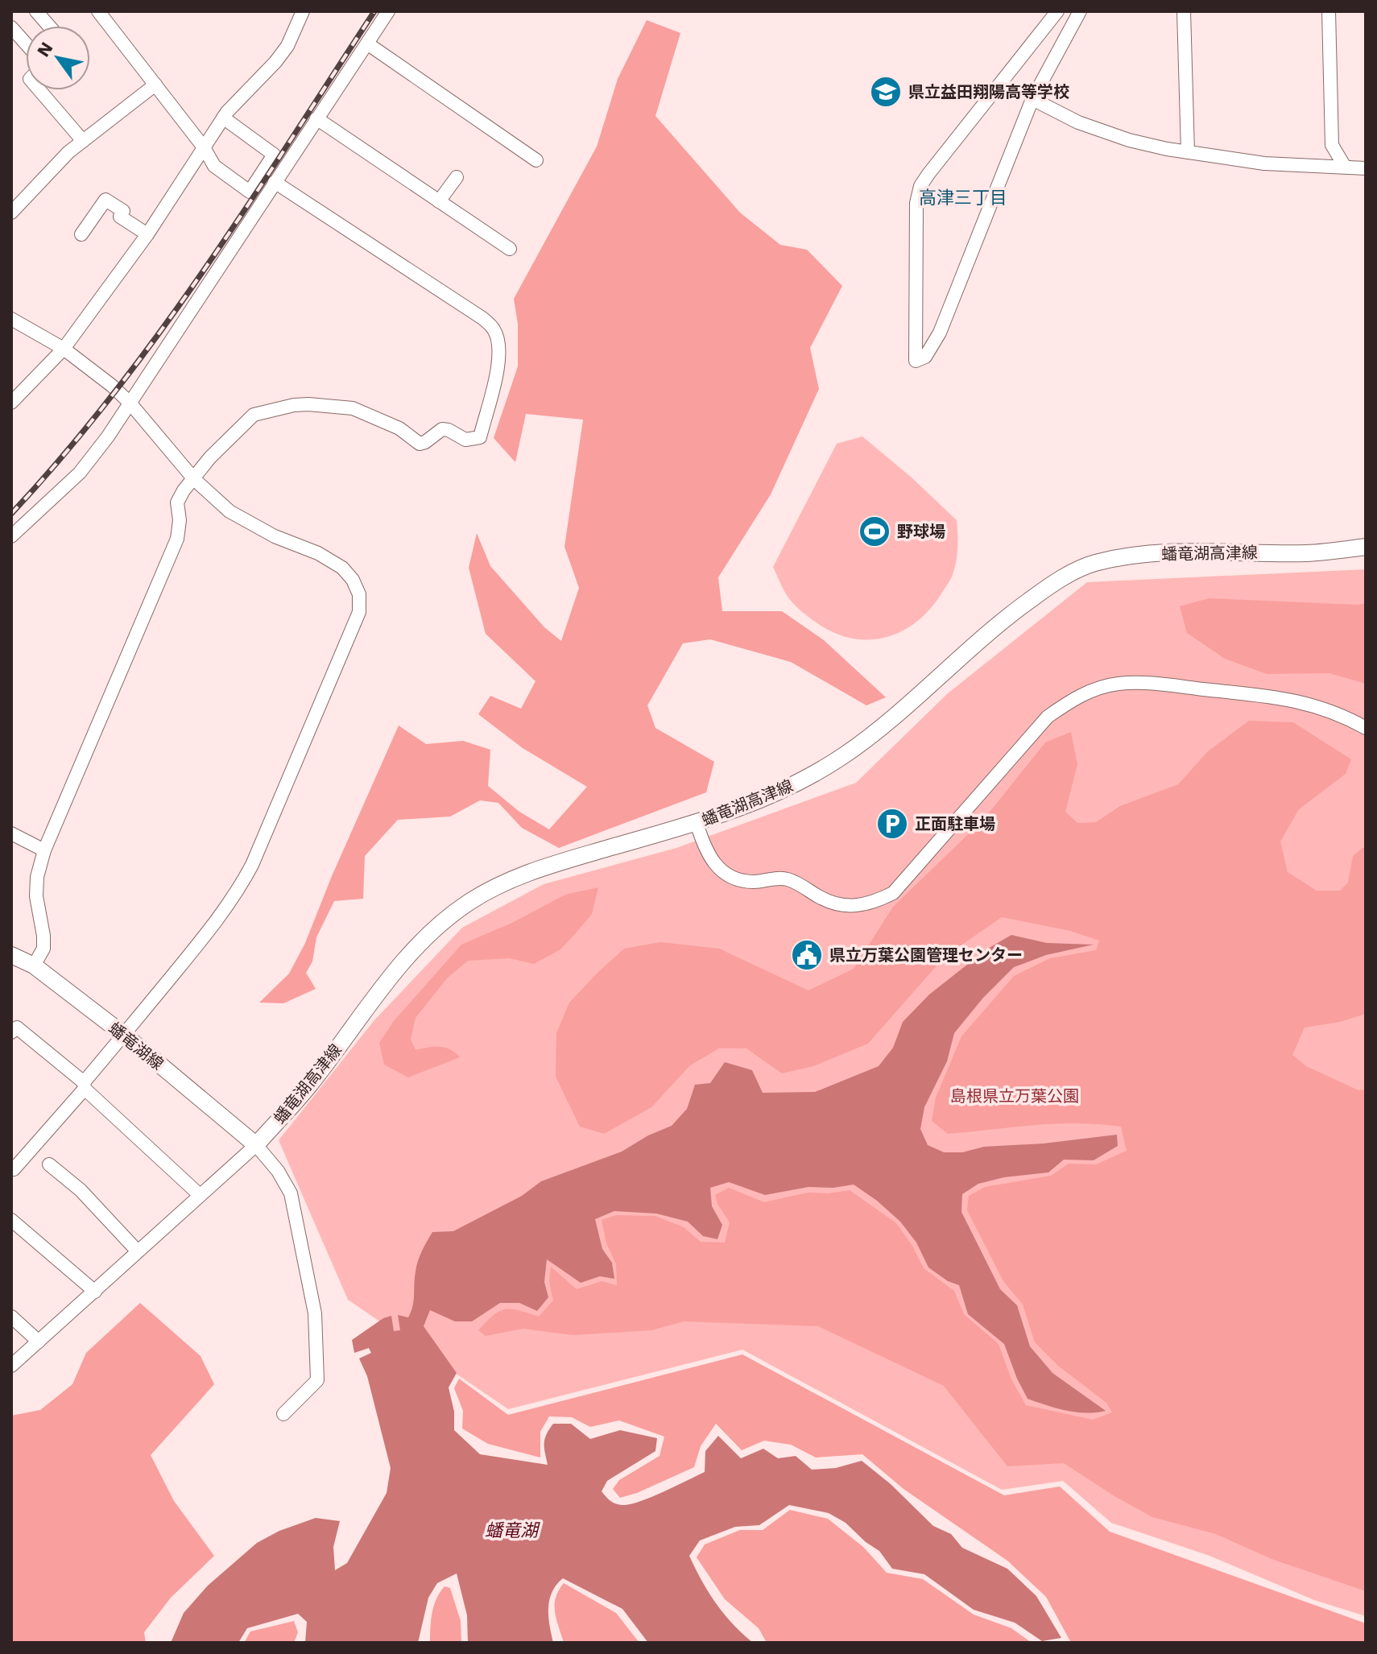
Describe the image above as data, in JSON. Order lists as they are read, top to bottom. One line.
{"streets":{"main road":["蟠竜湖高津線","蟠竜湖線"]},"crossings":[["蟠竜湖高津線","蟠竜湖線"]],"districts":["高津三丁目"],"water":["蟠竜湖"],"parks":["島根県立万葉公園"],"places":{"school or university":["県立益田翔陽高等学校"],"sports":["野球場"],"parking":["正面駐車場"],"public building":["県立万葉公園管理センター"]},"north":"top left"}
